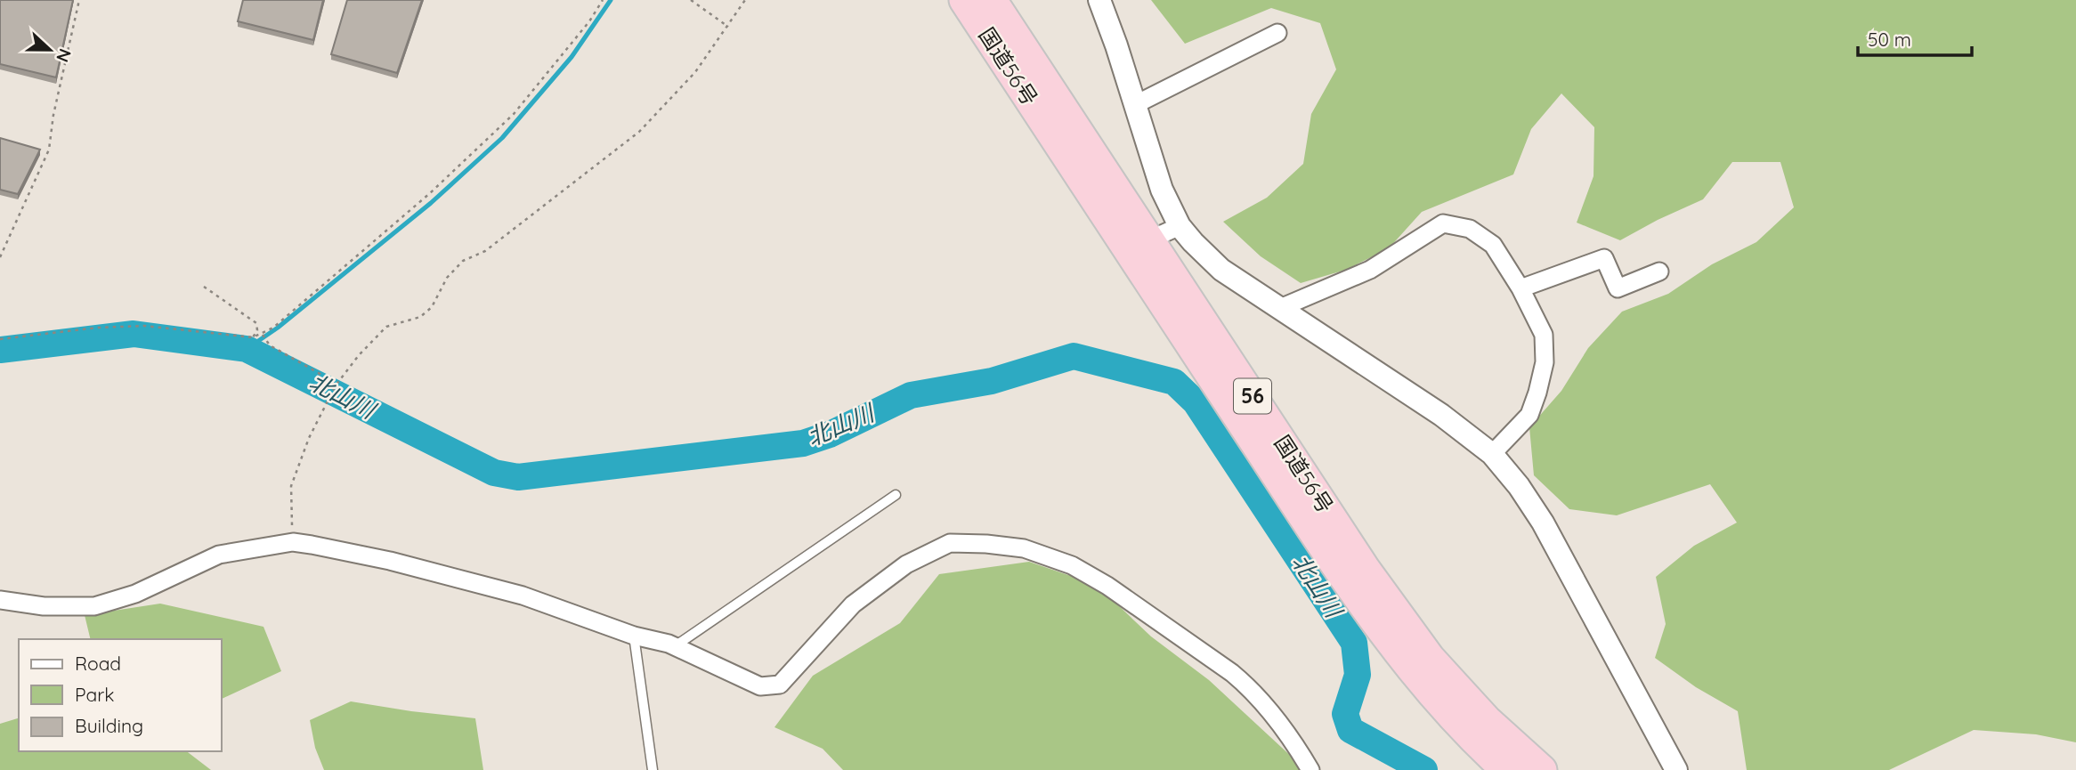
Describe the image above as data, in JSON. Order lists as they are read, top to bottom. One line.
{"streets":{"highway":["国道56号","56"]},"water":["北山川"],"legend":["Road","Park","Building"],"scale_bar":"50 m","north":"right"}
